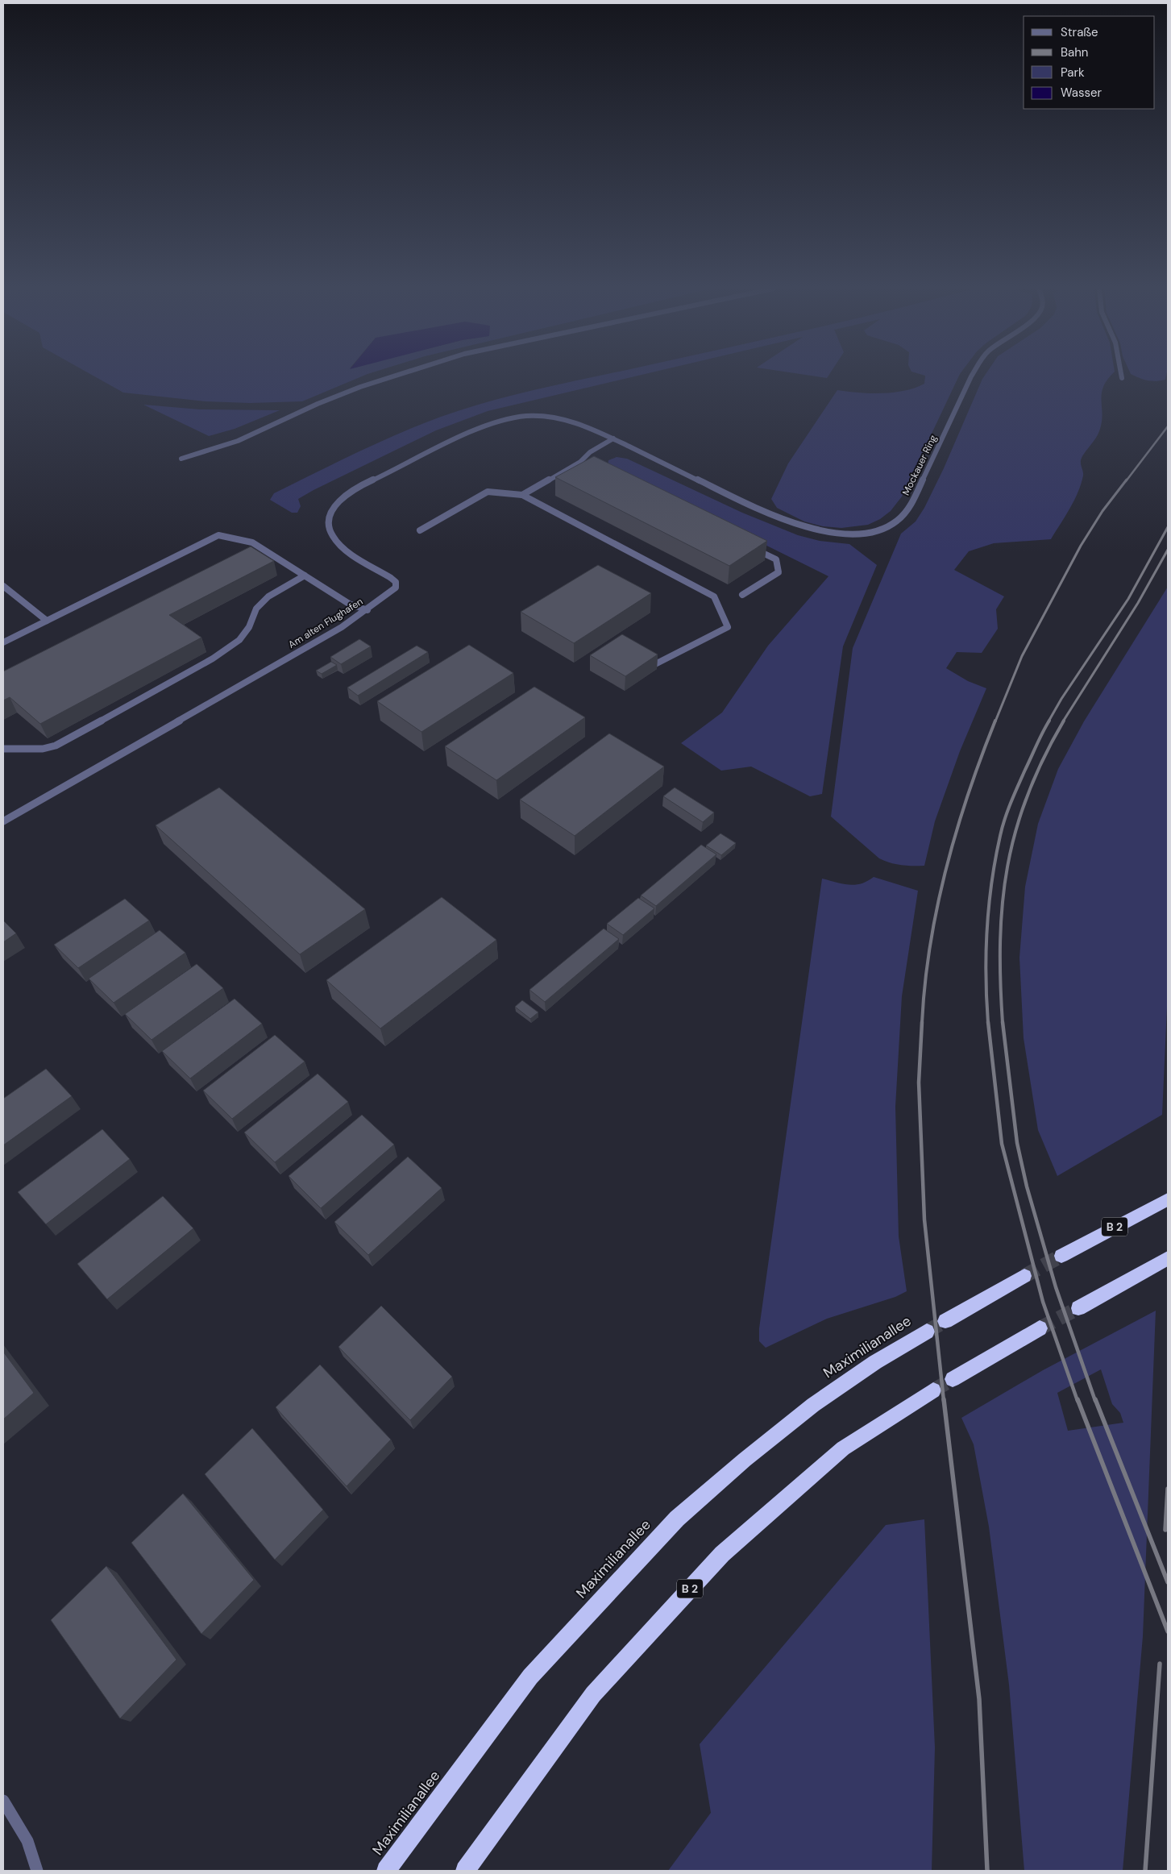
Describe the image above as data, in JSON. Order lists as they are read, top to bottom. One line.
{"streets":{"highway":["B 2","Maximilianallee"],"street":["Mockauer Ring","Am alten Flughafen"]},"crossings":[["Mockauer Ring","Am alten Flughafen"]],"legend":["Straße","Bahn","Park","Wasser"]}
